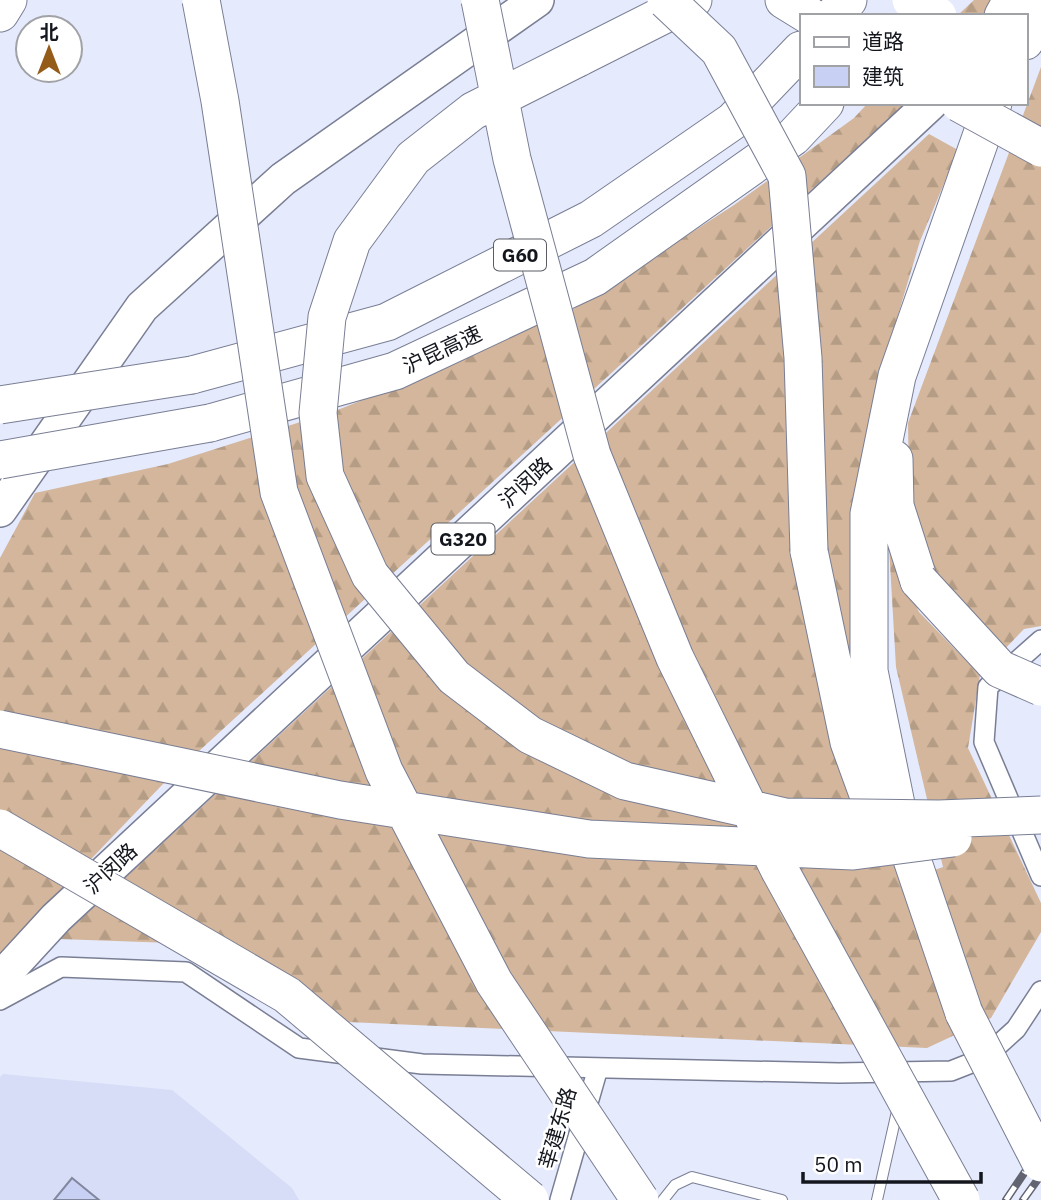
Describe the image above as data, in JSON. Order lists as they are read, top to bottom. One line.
{"streets":{"highway":["G60","沪昆高速","沪闵路","G320"],"street":["莘建东路"]},"legend":["道路","建筑"],"scale_bar":"50 m","north":"top"}
